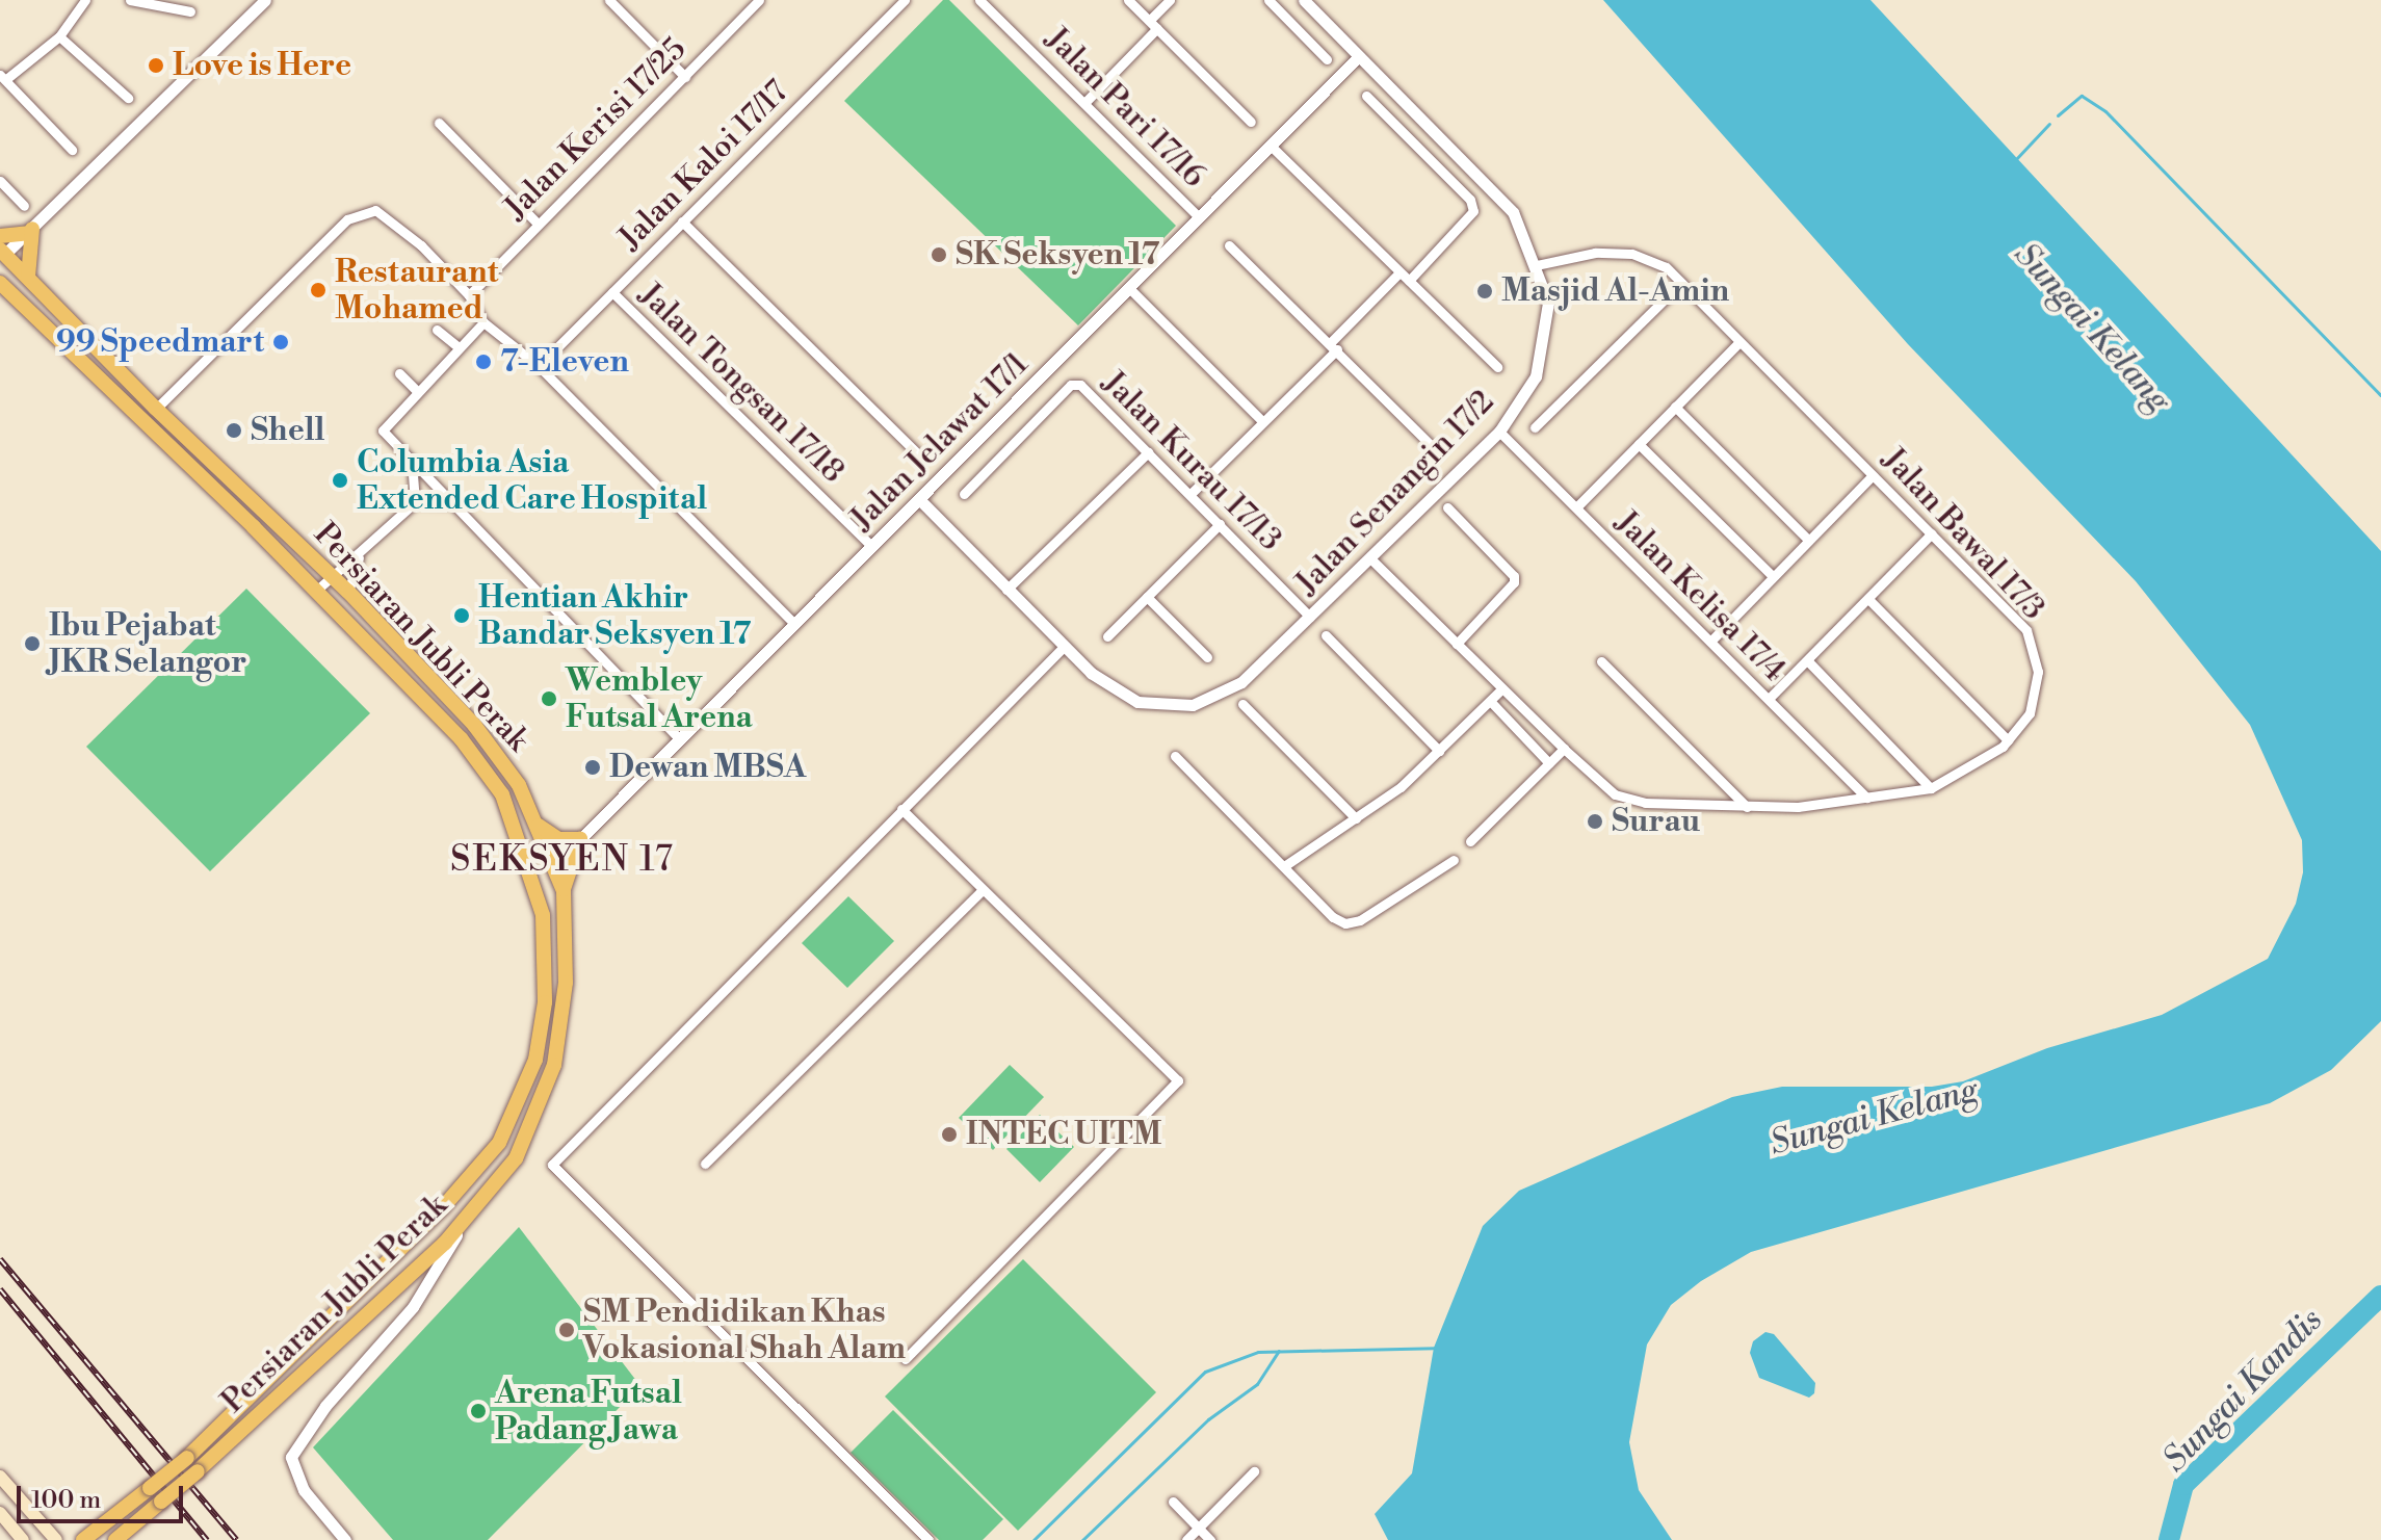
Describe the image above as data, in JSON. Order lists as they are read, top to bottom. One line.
{"streets":{"main road":["Persiaran Jubli Perak"],"street":["Jalan Pari 17/16","Jalan Kerisi 17/25","Jalan Kaloi 17/17","Jalan Tongsan 17/18","Jalan Jelawat 17/1","Jalan Kurau 17/13","Jalan Senangin 17/2","Jalan Bawal 17/3","Jalan Kelisa 17/4"]},"crossings":[["Jalan Pari 17/16","Jalan Jelawat 17/1"],["Jalan Kaloi 17/17","Jalan Tongsan 17/18"],["Jalan Tongsan 17/18","Jalan Jelawat 17/1"],["Jalan Jelawat 17/1","Jalan Senangin 17/2"],["Jalan Jelawat 17/1","Persiaran Jubli Perak"],["Jalan Kurau 17/13","Jalan Senangin 17/2"],["Jalan Senangin 17/2","Jalan Bawal 17/3"],["Jalan Senangin 17/2","Jalan Kelisa 17/4"],["Jalan Bawal 17/3","Jalan Kelisa 17/4"]],"districts":["SEKSYEN 17"],"water":["Sungai Kelang","Sungai Kandis"],"places":["Love is Here","SK Seksyen 17","Restaurant Mohamed","Masjid Al-Amin","99 Speedmart","7-Eleven","Shell","Columbia Asia Extended Care Hospital","Hentian Akhir Bandar Seksyen 17","Ibu Pejabat JKR Selangor","Wembley Futsal Arena","Dewan MBSA","Surau","INTEC UITM","SM Pendidikan Khas Vokasional Shah Alam","Arena Futsal Padang Jawa"],"scale_bar":"100 m"}
